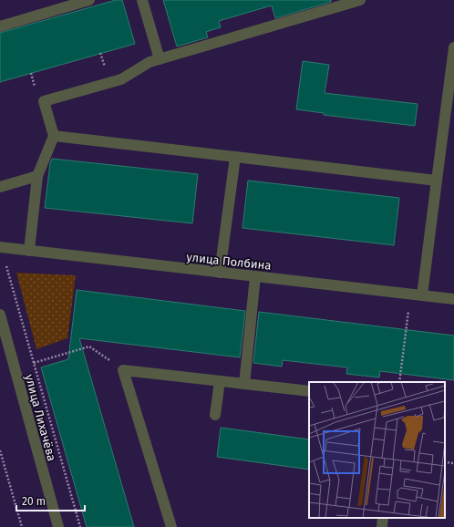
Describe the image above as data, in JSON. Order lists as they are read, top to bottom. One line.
{"streets":{"street":["улица Полбина","улица Лихачёва"]},"scale_bar":"20 m"}
